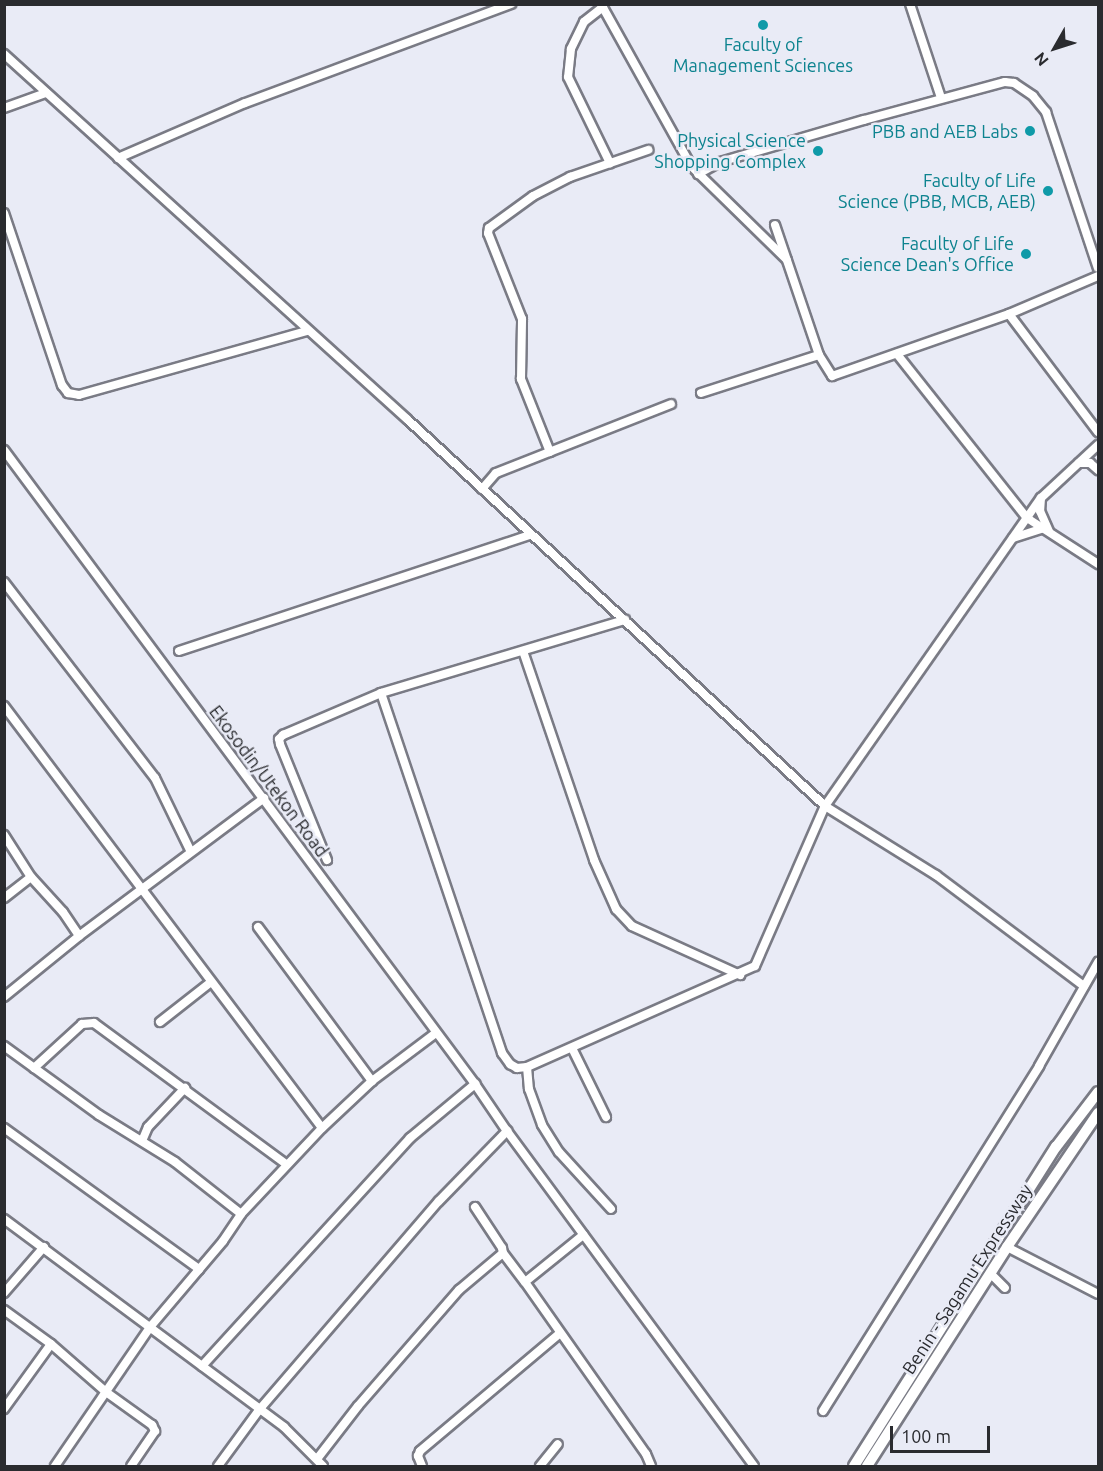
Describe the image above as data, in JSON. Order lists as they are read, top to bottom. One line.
{"streets":{"highway":["Benin - Sagamu Expressway"],"street":["Ekosodin/Utekon Road"]},"places":["Faculty of Management Sciences","PBB and AEB Labs","Physical Science Shopping Complex","Faculty of Life Science (PBB, MCB, AEB)","Faculty of Life Science Dean's Office"],"scale_bar":"100 m","north":"bottom left"}
